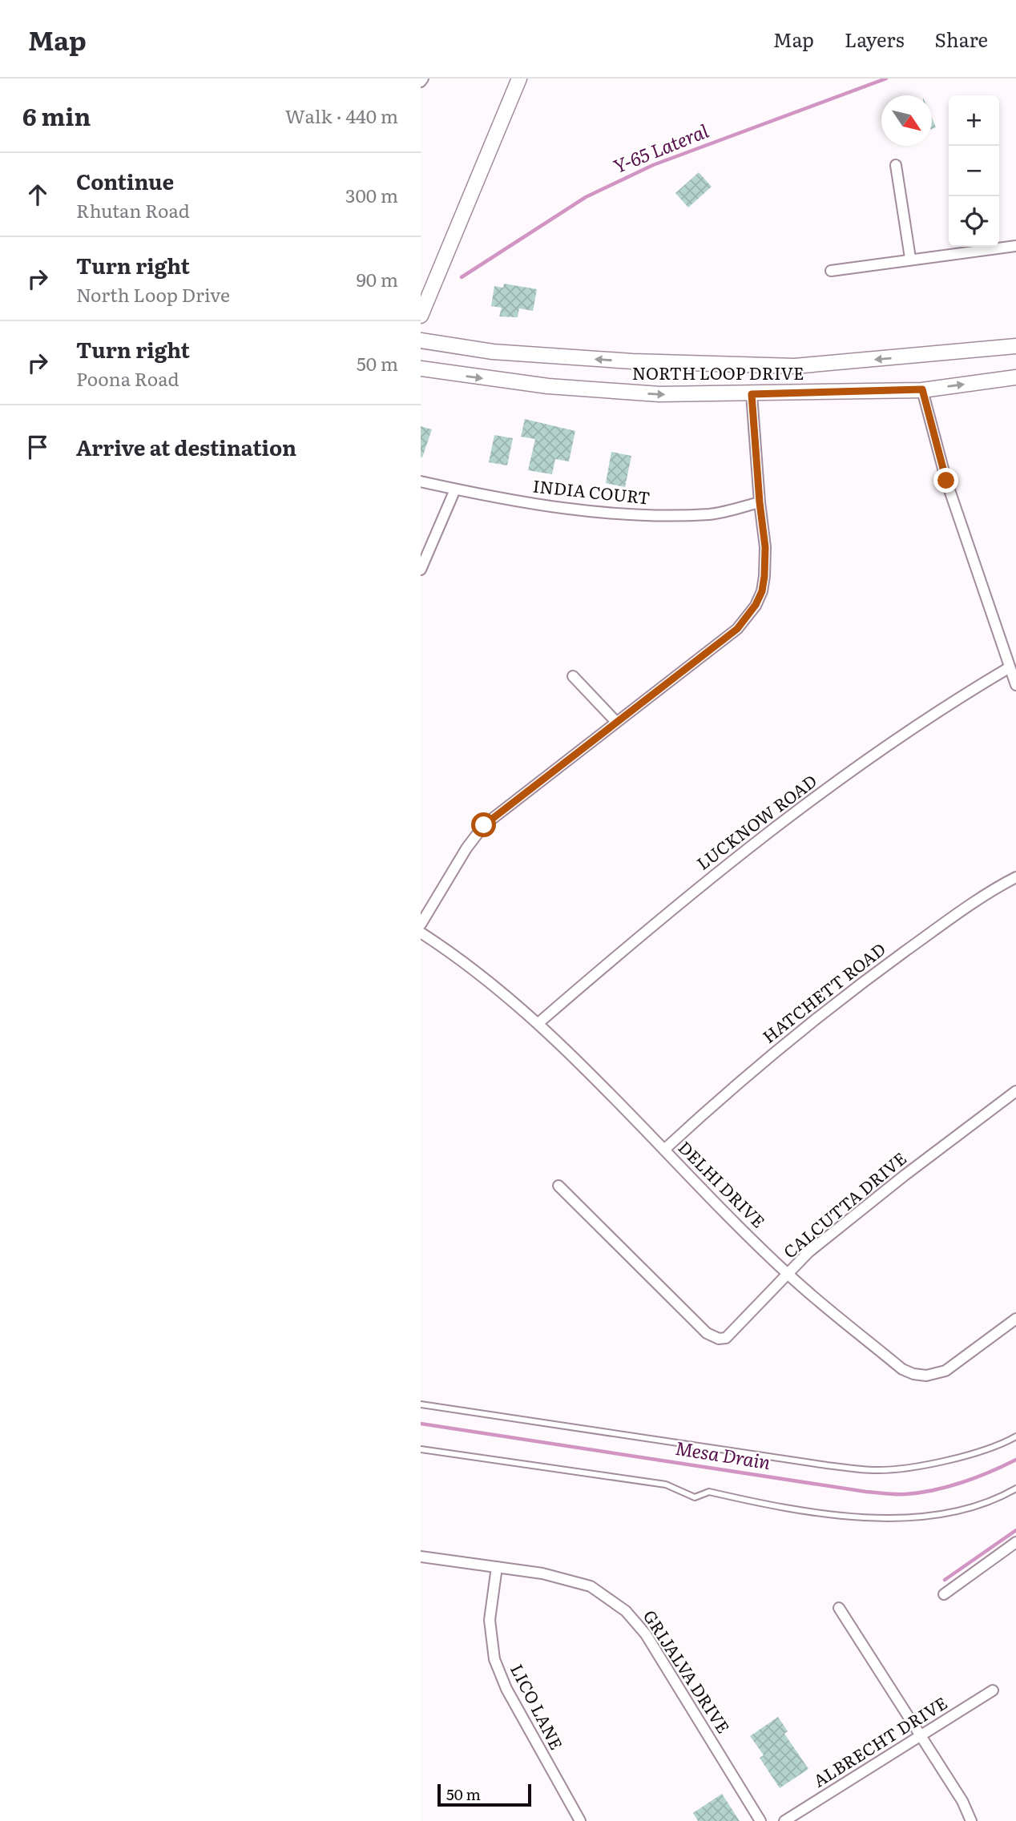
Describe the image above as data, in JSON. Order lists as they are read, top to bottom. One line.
{"streets":{"main road":["NORTH LOOP DRIVE"],"street":["INDIA COURT","LUCKNOW ROAD","HATCHETT ROAD","DELHI DRIVE","CALCUTTA DRIVE","GRIJALVA DRIVE","LICO LANE","ALBRECHT DRIVE"]},"crossings":[["LUCKNOW ROAD","DELHI DRIVE"],["HATCHETT ROAD","DELHI DRIVE"],["DELHI DRIVE","CALCUTTA DRIVE"],["GRIJALVA DRIVE","LICO LANE"]],"water":["Y-65 Lateral","Mesa Drain"],"scale_bar":"50 m","north":"bottom right","page":{"header":"Map","nav":["Map","Layers","Share"],"heading":["6 min","Walk · 440 m"],"map_buttons":["+","−"],"list":[["Continue","Rhutan Road","300 m"],["Turn right","North Loop Drive","90 m"],["Turn right","Poona Road","50 m"],"Arrive at destination"],"scale":"50 m"}}
